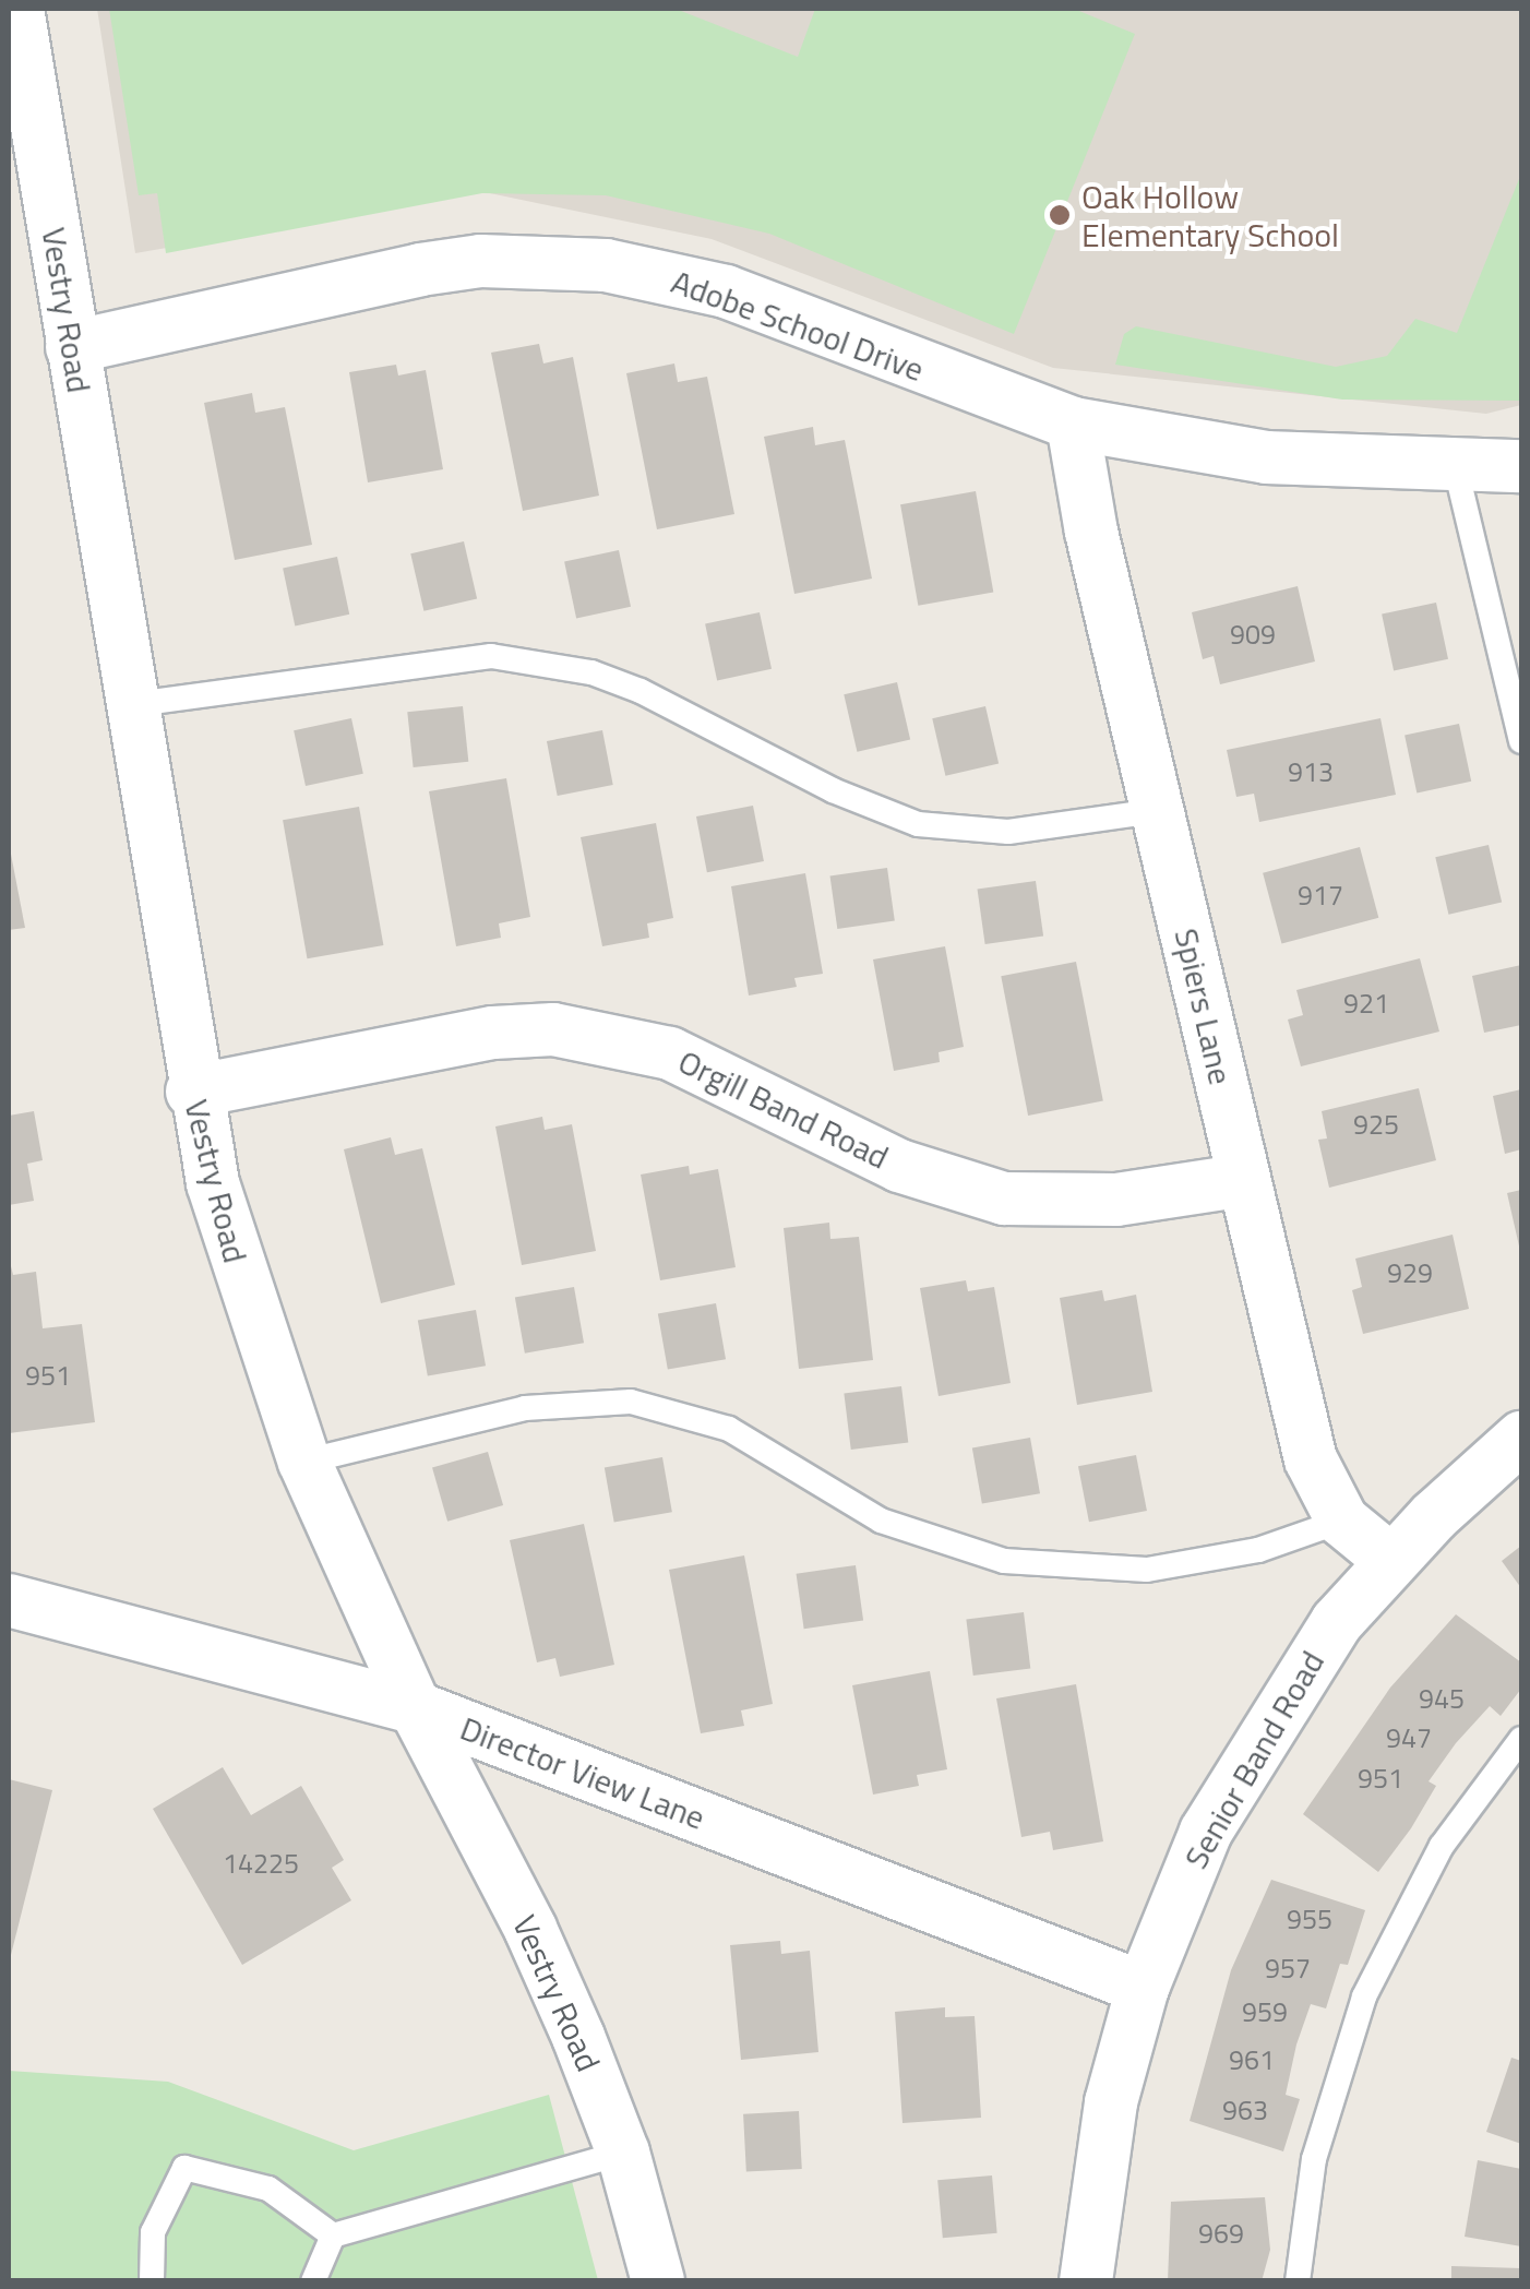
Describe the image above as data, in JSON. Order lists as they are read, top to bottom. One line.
{"streets":{"street":["Vestry Road","Adobe School Drive","Spiers Lane","Orgill Band Road","Senior Band Road","Director View Lane"]},"crossings":[["Vestry Road","Adobe School Drive"],["Vestry Road","Orgill Band Road"],["Vestry Road","Director View Lane"],["Adobe School Drive","Spiers Lane"],["Spiers Lane","Orgill Band Road"],["Spiers Lane","Senior Band Road"],["Senior Band Road","Director View Lane"]],"places":["Oak Hollow Elementary School"],"house_numbers":["909","913","917","921","925","929","951","945","947","951","14225","955","957","959","961","963","969"]}
